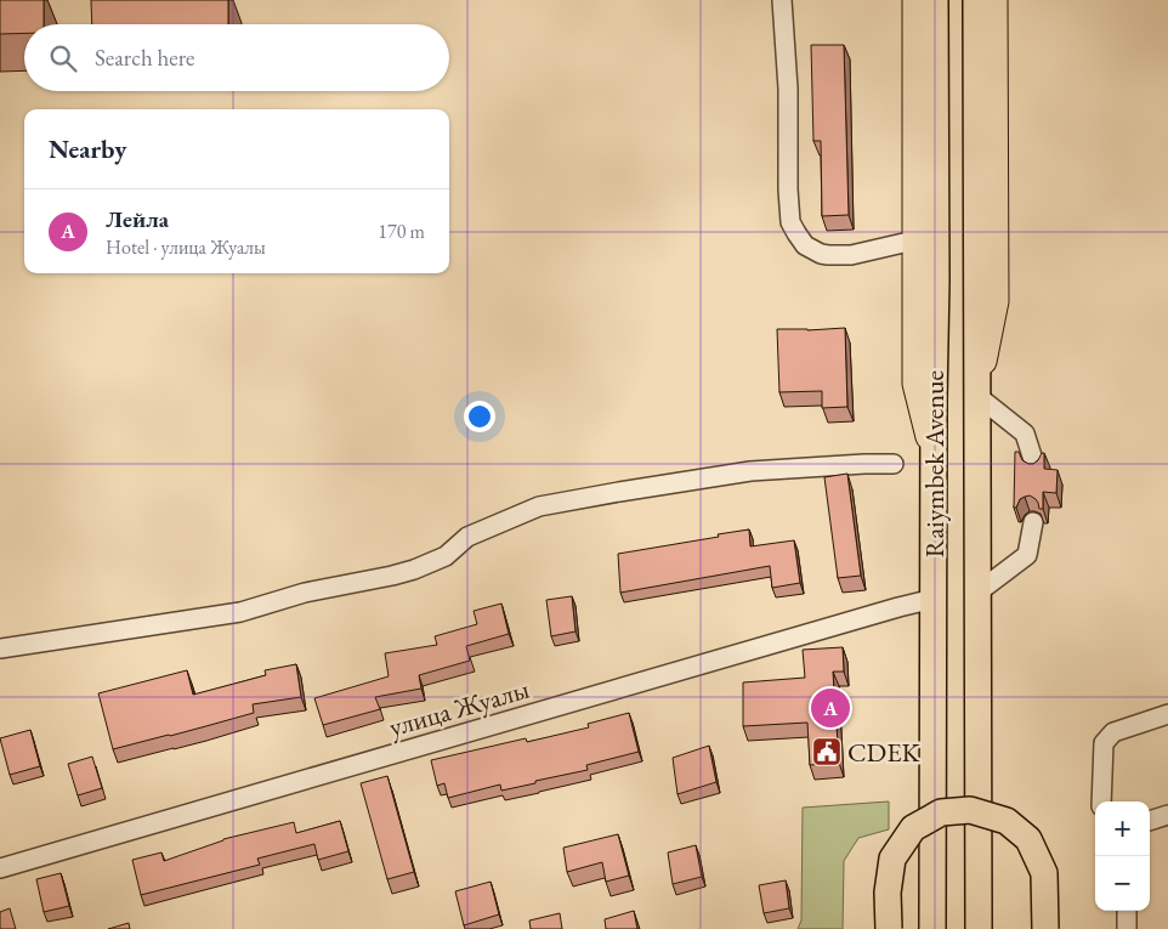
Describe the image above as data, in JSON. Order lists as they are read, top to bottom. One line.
{"streets":{"highway":["Raiymbek Avenue"],"street":["улица Жуалы"]},"crossings":[["Raiymbek Avenue","улица Жуалы"]],"places":{"public building":["CDEK"]},"page":{"search":"Search here","heading":"Nearby","list":[{"mark":"A","name":"Лейла","note":"Hotel · улица Жуалы","value":"170 m"}],"pins":"A","map_buttons":["+","−"]}}
